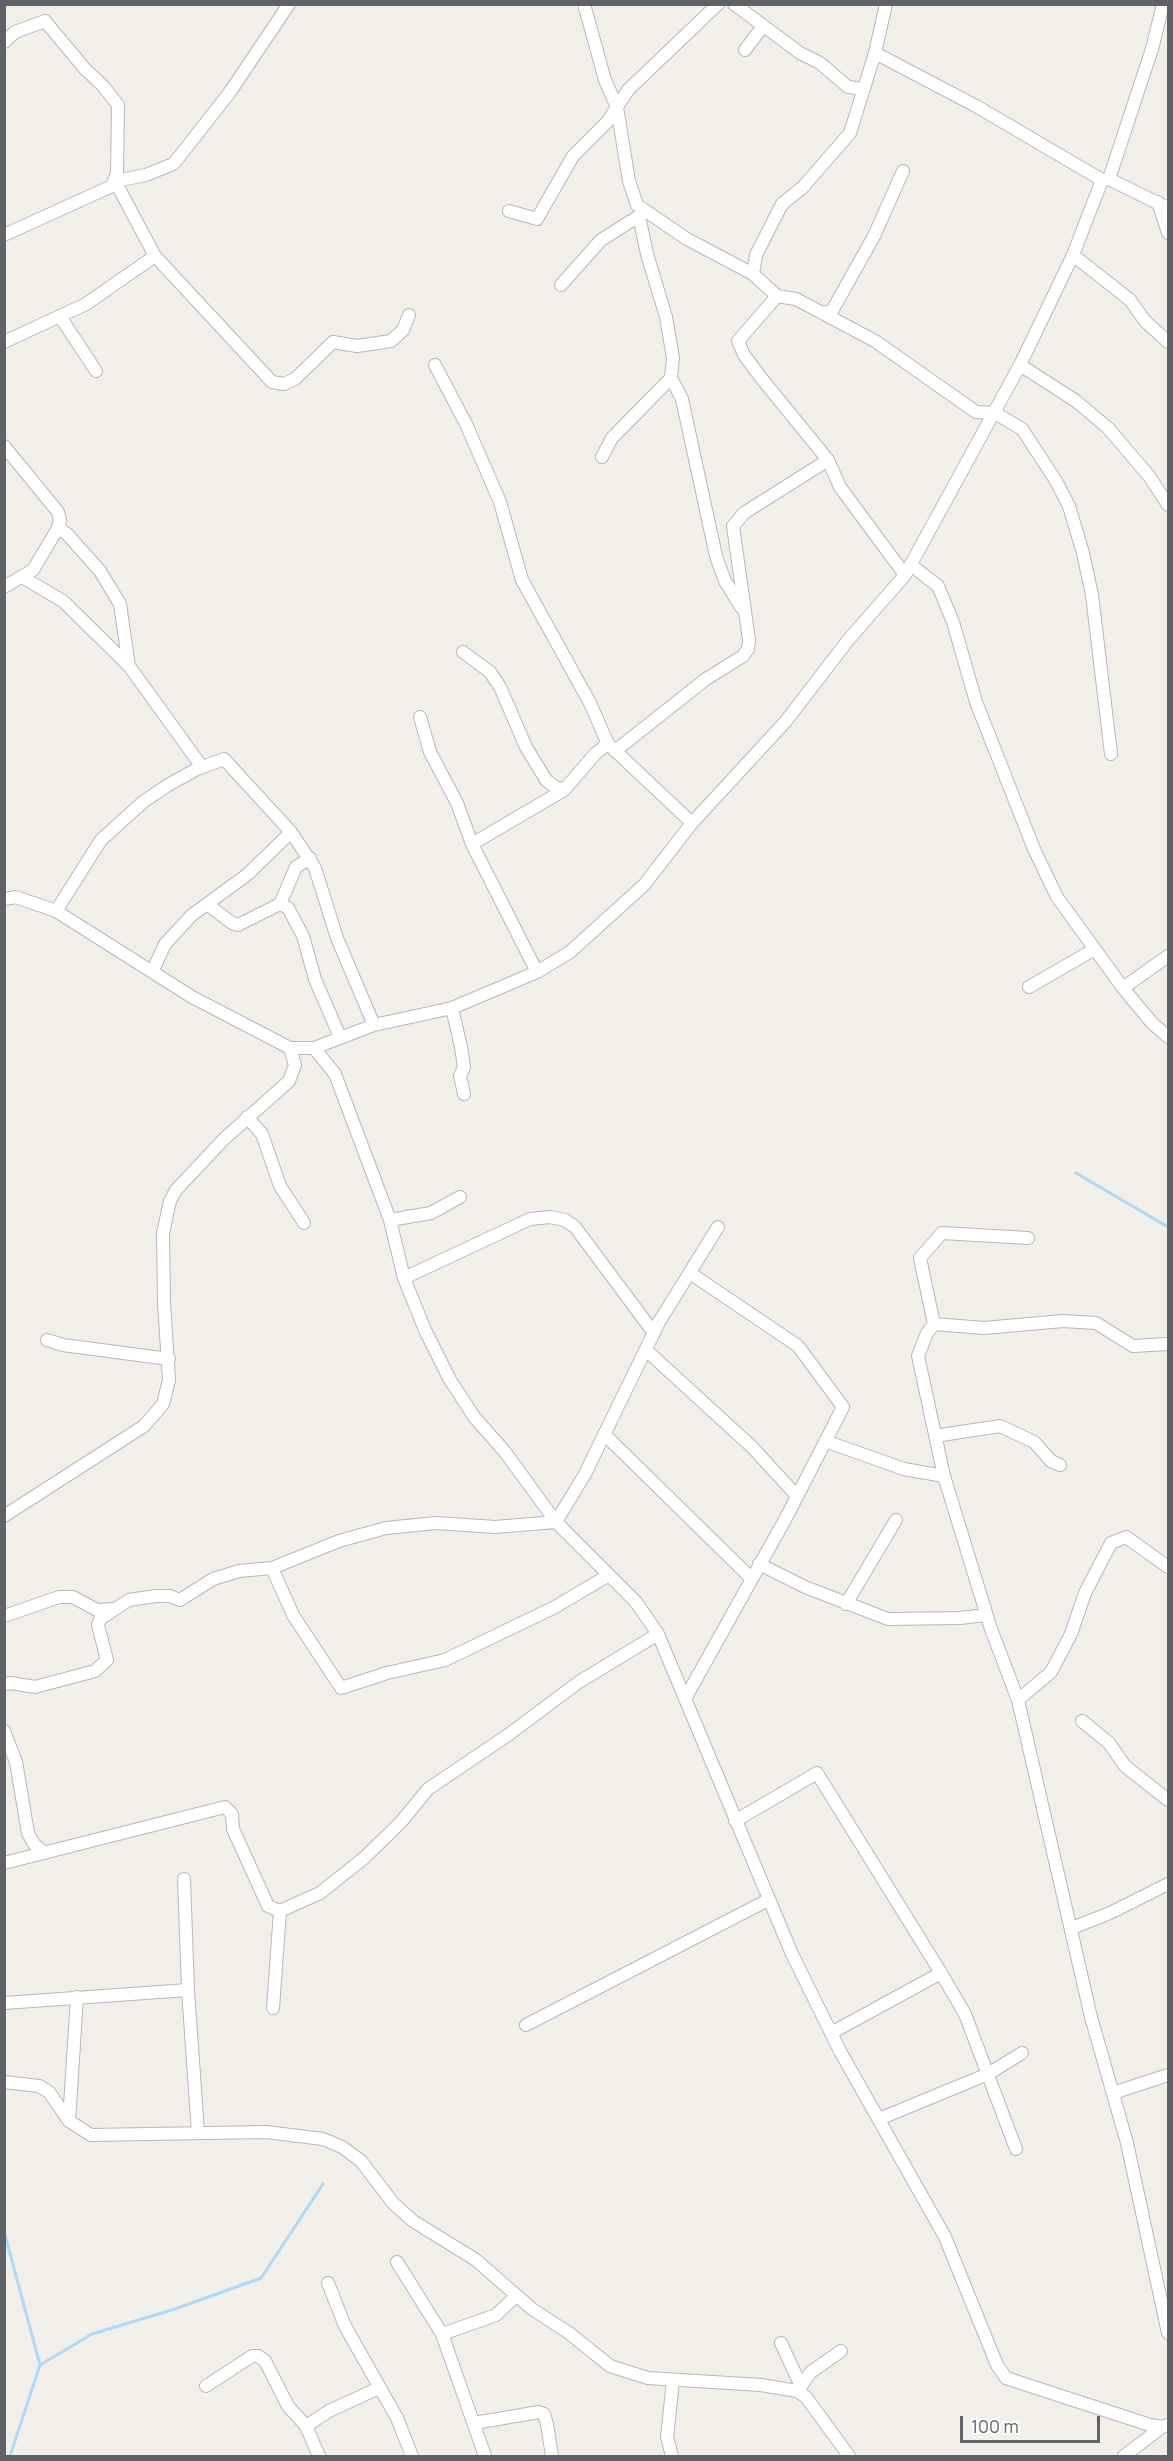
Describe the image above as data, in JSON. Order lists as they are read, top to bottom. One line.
{"scale_bar":"100 m"}
